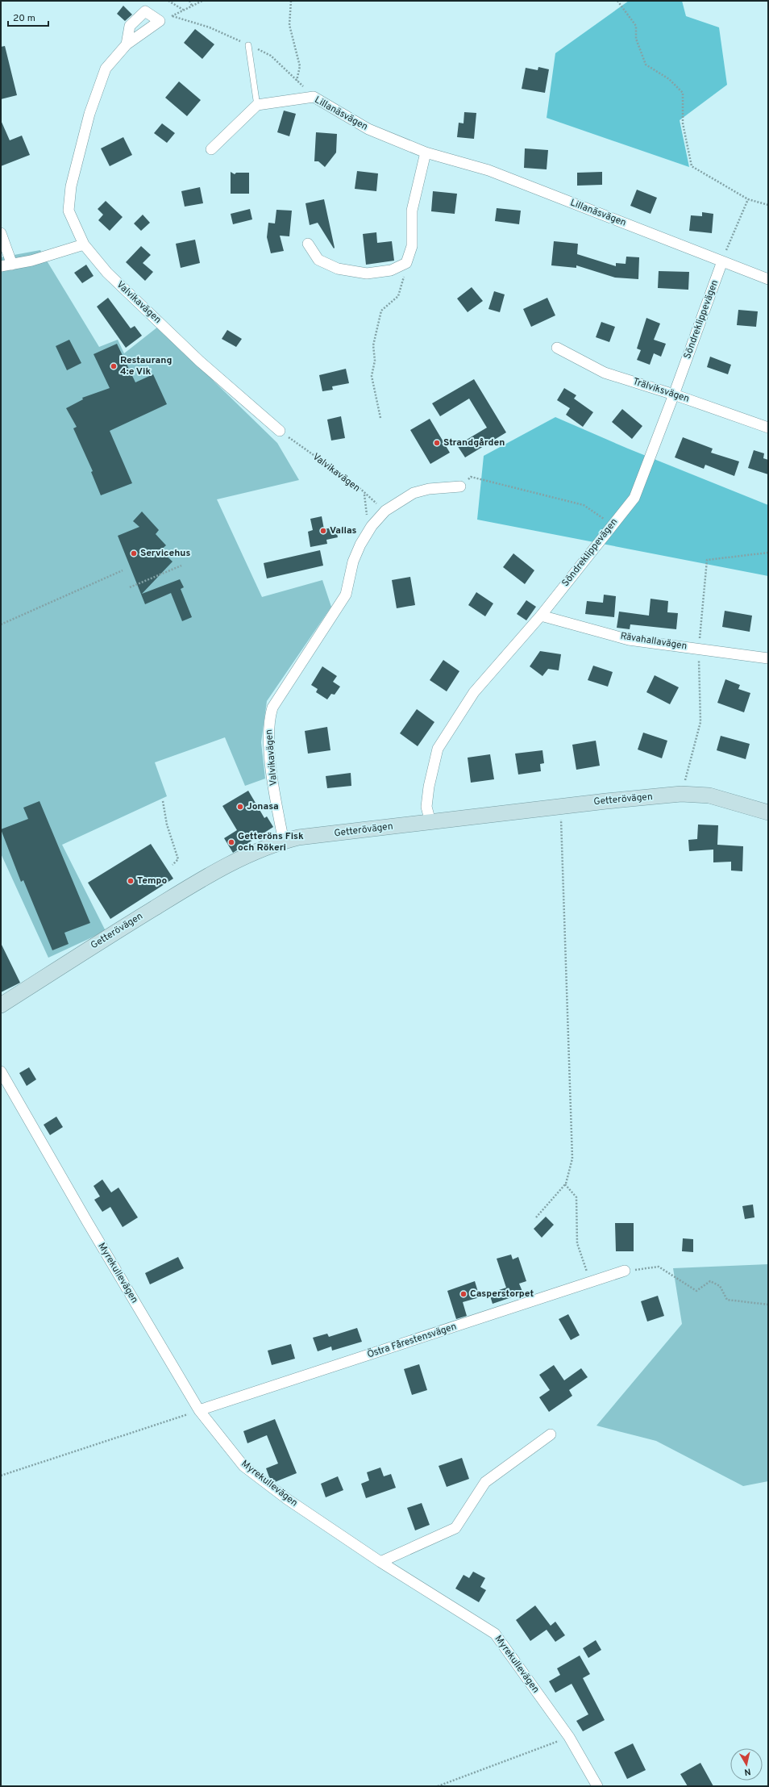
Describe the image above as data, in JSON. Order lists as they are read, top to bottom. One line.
{"streets":{"street":["Lillanäsvägen","Valvikavägen","Söndreklippevägen","Trälviksvägen","Rävahallavägen","Getterövägen","Myrekullevägen","Östra Fårestensvägen"]},"crossings":[["Lillanäsvägen","Söndreklippevägen"],["Valvikavägen","Getterövägen"],["Söndreklippevägen","Trälviksvägen"],["Söndreklippevägen","Rävahallavägen"],["Söndreklippevägen","Getterövägen"],["Myrekullevägen","Östra Fårestensvägen"]],"places":["Restaurang 4:e Vik","Strandgården","Vallas","Servicehus","Jonasa","Getteröns Fisk och Rökeri","Tempo","Casperstorpet"],"scale_bar":"20 m","north":"bottom"}
